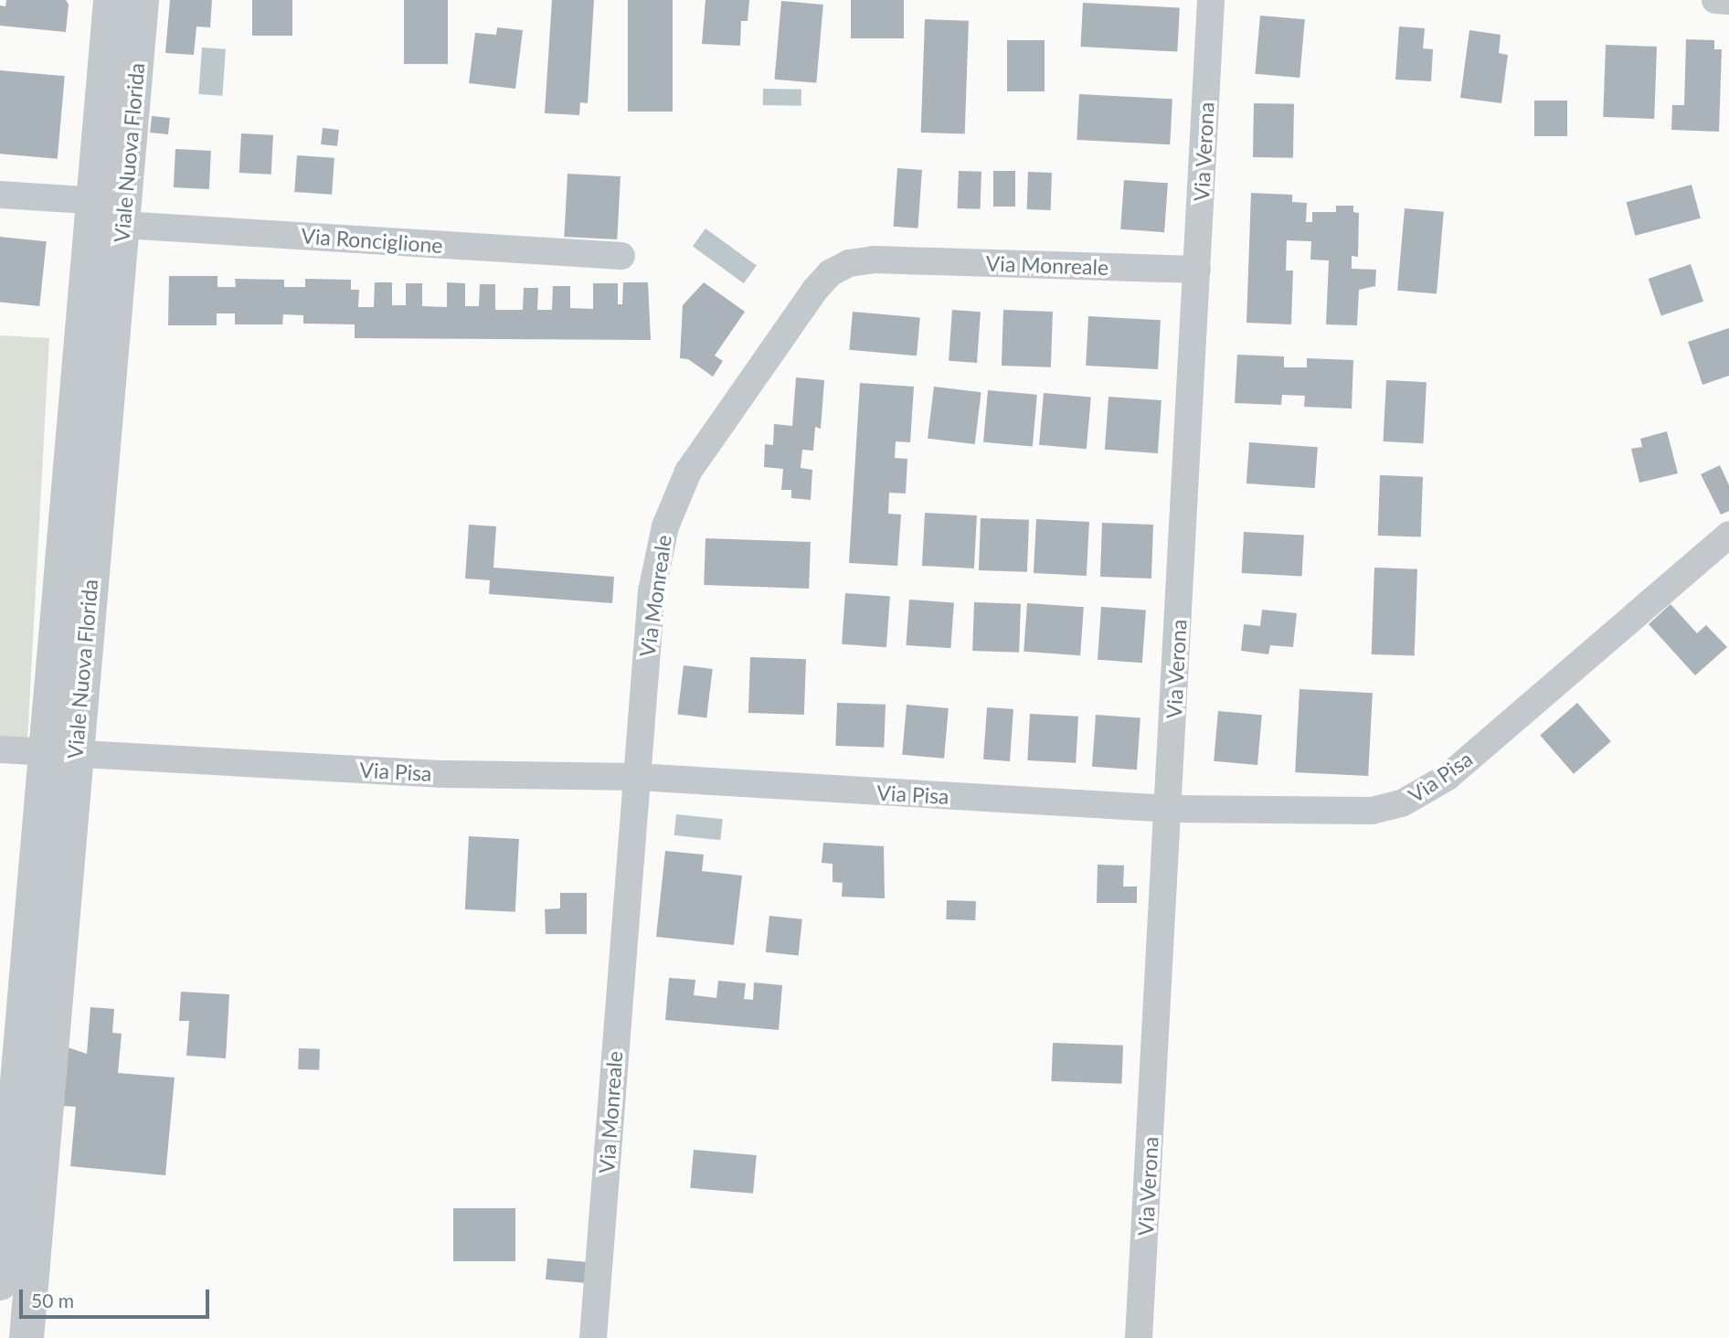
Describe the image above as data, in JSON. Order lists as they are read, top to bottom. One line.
{"streets":{"street":["Via Verona","Viale Nuova Florida","Via Ronciglione","Via Monreale","Via Pisa"]},"crossings":[["Via Verona","Via Monreale"],["Via Verona","Via Pisa"],["Viale Nuova Florida","Via Ronciglione"],["Viale Nuova Florida","Via Pisa"],["Via Monreale","Via Pisa"]],"scale_bar":"50 m"}
